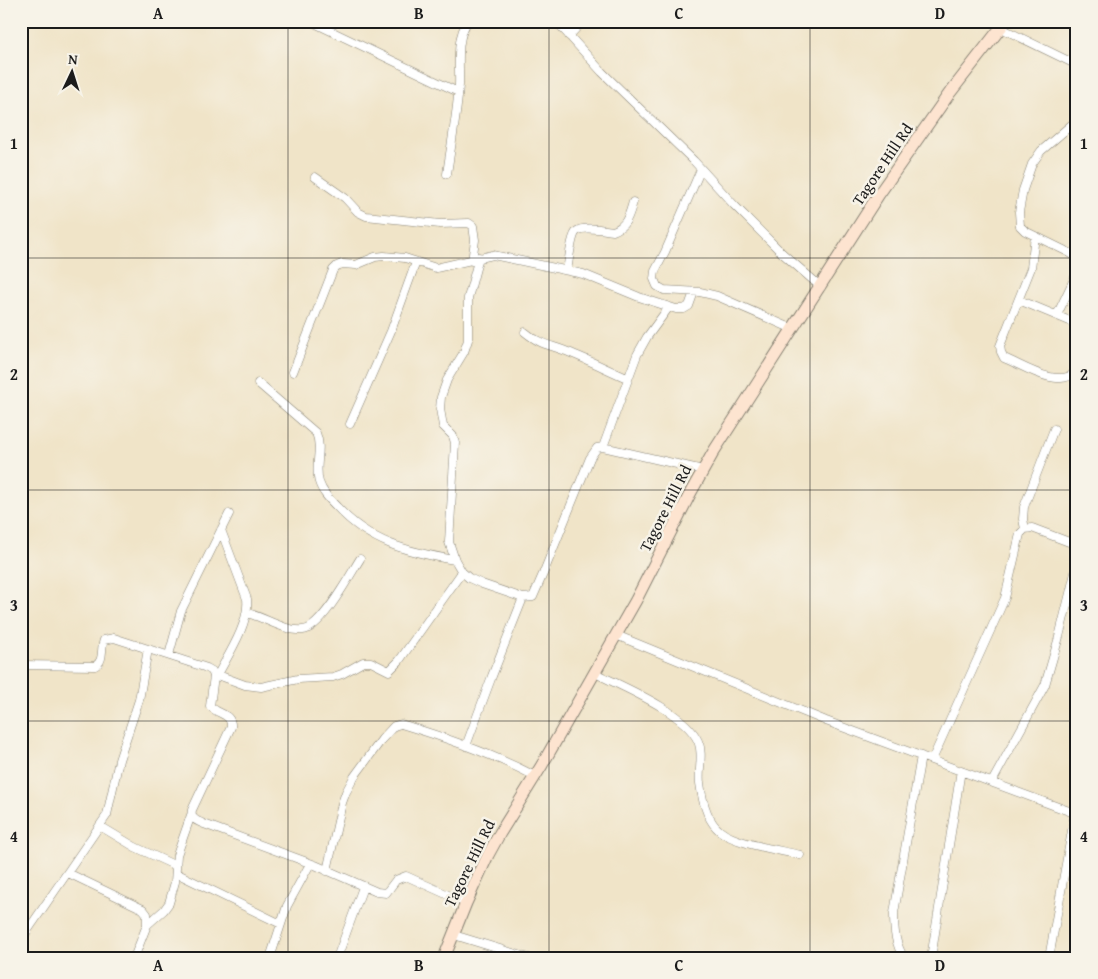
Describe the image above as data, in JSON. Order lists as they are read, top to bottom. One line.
{"streets":{"main road":["Tagore Hill Rd"]},"north":"top","grid":{"columns":["A","B","C","D"],"rows":["1","2","3","4"]}}
